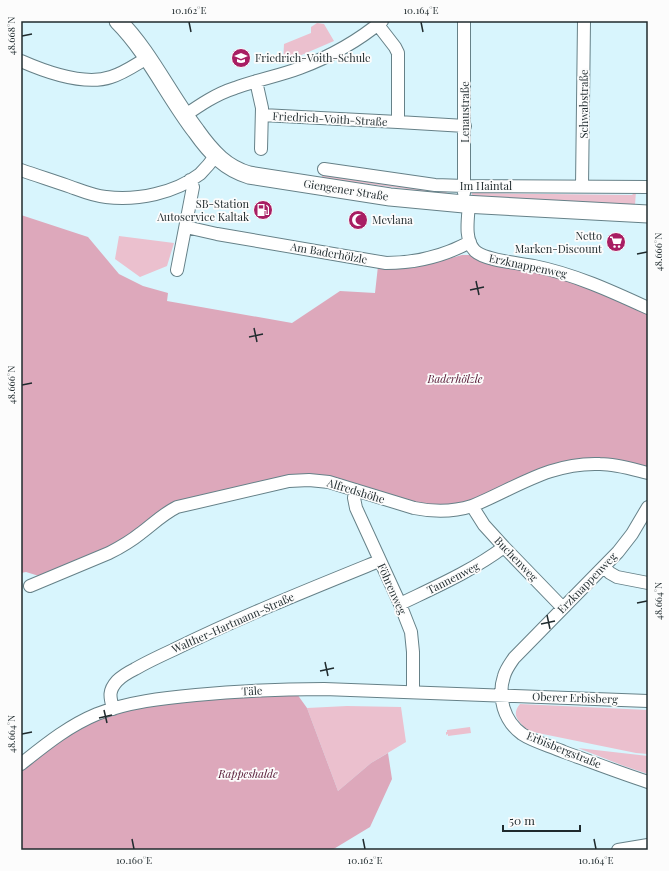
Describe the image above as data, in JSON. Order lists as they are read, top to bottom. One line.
{"streets":{"main road":["Giengener Straße"],"street":["Schwabstraße","Lenaustraße","Friedrich-Voith-Straße","Im Haintal","Am Baderhölzle","Erzknappenweg","Alfredshöhe","Buchenweg","Tannenweg","Föhrenweg","Walther-Hartmann-Straße","Täle","Oberer Erbisberg","Erbisbergstraße"]},"crossings":[["Schwabstraße","Im Haintal"],["Lenaustraße","Friedrich-Voith-Straße"],["Lenaustraße","Im Haintal"],["Lenaustraße","Giengener Straße"],["Friedrich-Voith-Straße","Giengener Straße"],["Am Baderhölzle","Erzknappenweg"],["Erzknappenweg","Buchenweg"],["Erzknappenweg","Täle"],["Erzknappenweg","Oberer Erbisberg"],["Erzknappenweg","Erbisbergstraße"],["Alfredshöhe","Buchenweg"],["Alfredshöhe","Föhrenweg"],["Buchenweg","Tannenweg"],["Tannenweg","Föhrenweg"],["Föhrenweg","Walther-Hartmann-Straße"],["Föhrenweg","Täle"],["Walther-Hartmann-Straße","Täle"],["Täle","Oberer Erbisberg"],["Täle","Erbisbergstraße"],["Oberer Erbisberg","Erbisbergstraße"]],"parks":["Baderhölzle","Rappeshalde"],"places":{"school or university":["Friedrich-Voith-Schule"],"fuel station":["SB-Station Autoservice Kaltak"],"mosque":["Mevlana"],"supermarket":["Netto Marken-Discount"]},"scale_bar":"50 m","coordinates":["10.162°E","10.164°E","48.668°N","48.666°N","48.664°N","10.160°E"]}
